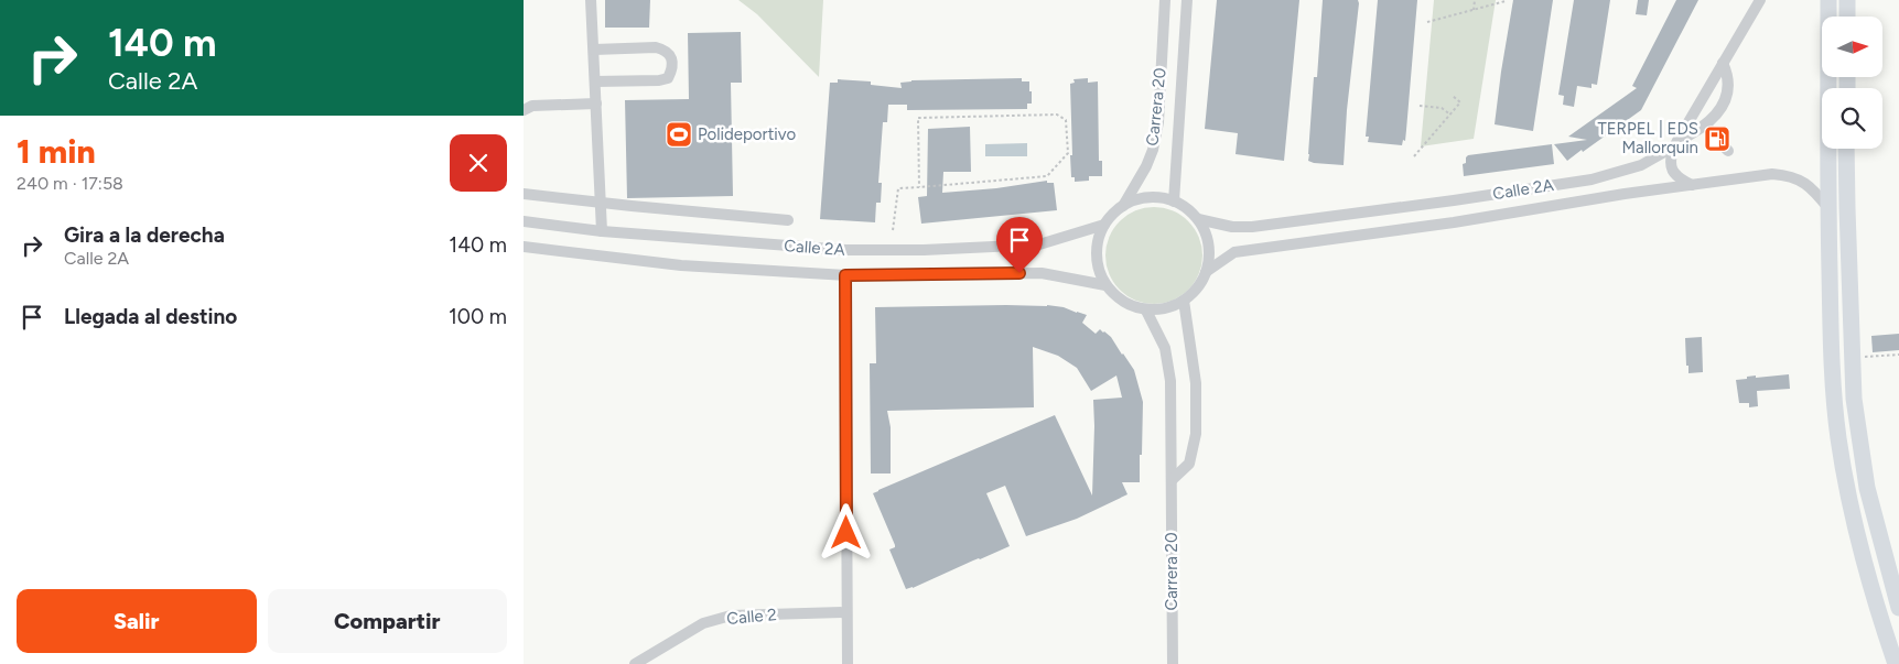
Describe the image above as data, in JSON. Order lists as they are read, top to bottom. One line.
{"streets":{"street":["Carrera 20","Calle 2A","Calle 2"]},"crossings":[["Carrera 20","Calle 2A"]],"places":{"sports":["Polideportivo"],"fuel station":["TERPEL | EDS Mallorquin"]},"north":"right","page":{"turn":["140 m","Calle 2A"],"heading":["1 min","240 m · 17:58"],"list":[{"name":"Gira a la derecha","note":"Calle 2A","value":"140 m"},{"name":"Llegada al destino","value":"100 m"}],"buttons":["Salir","Compartir"]}}
